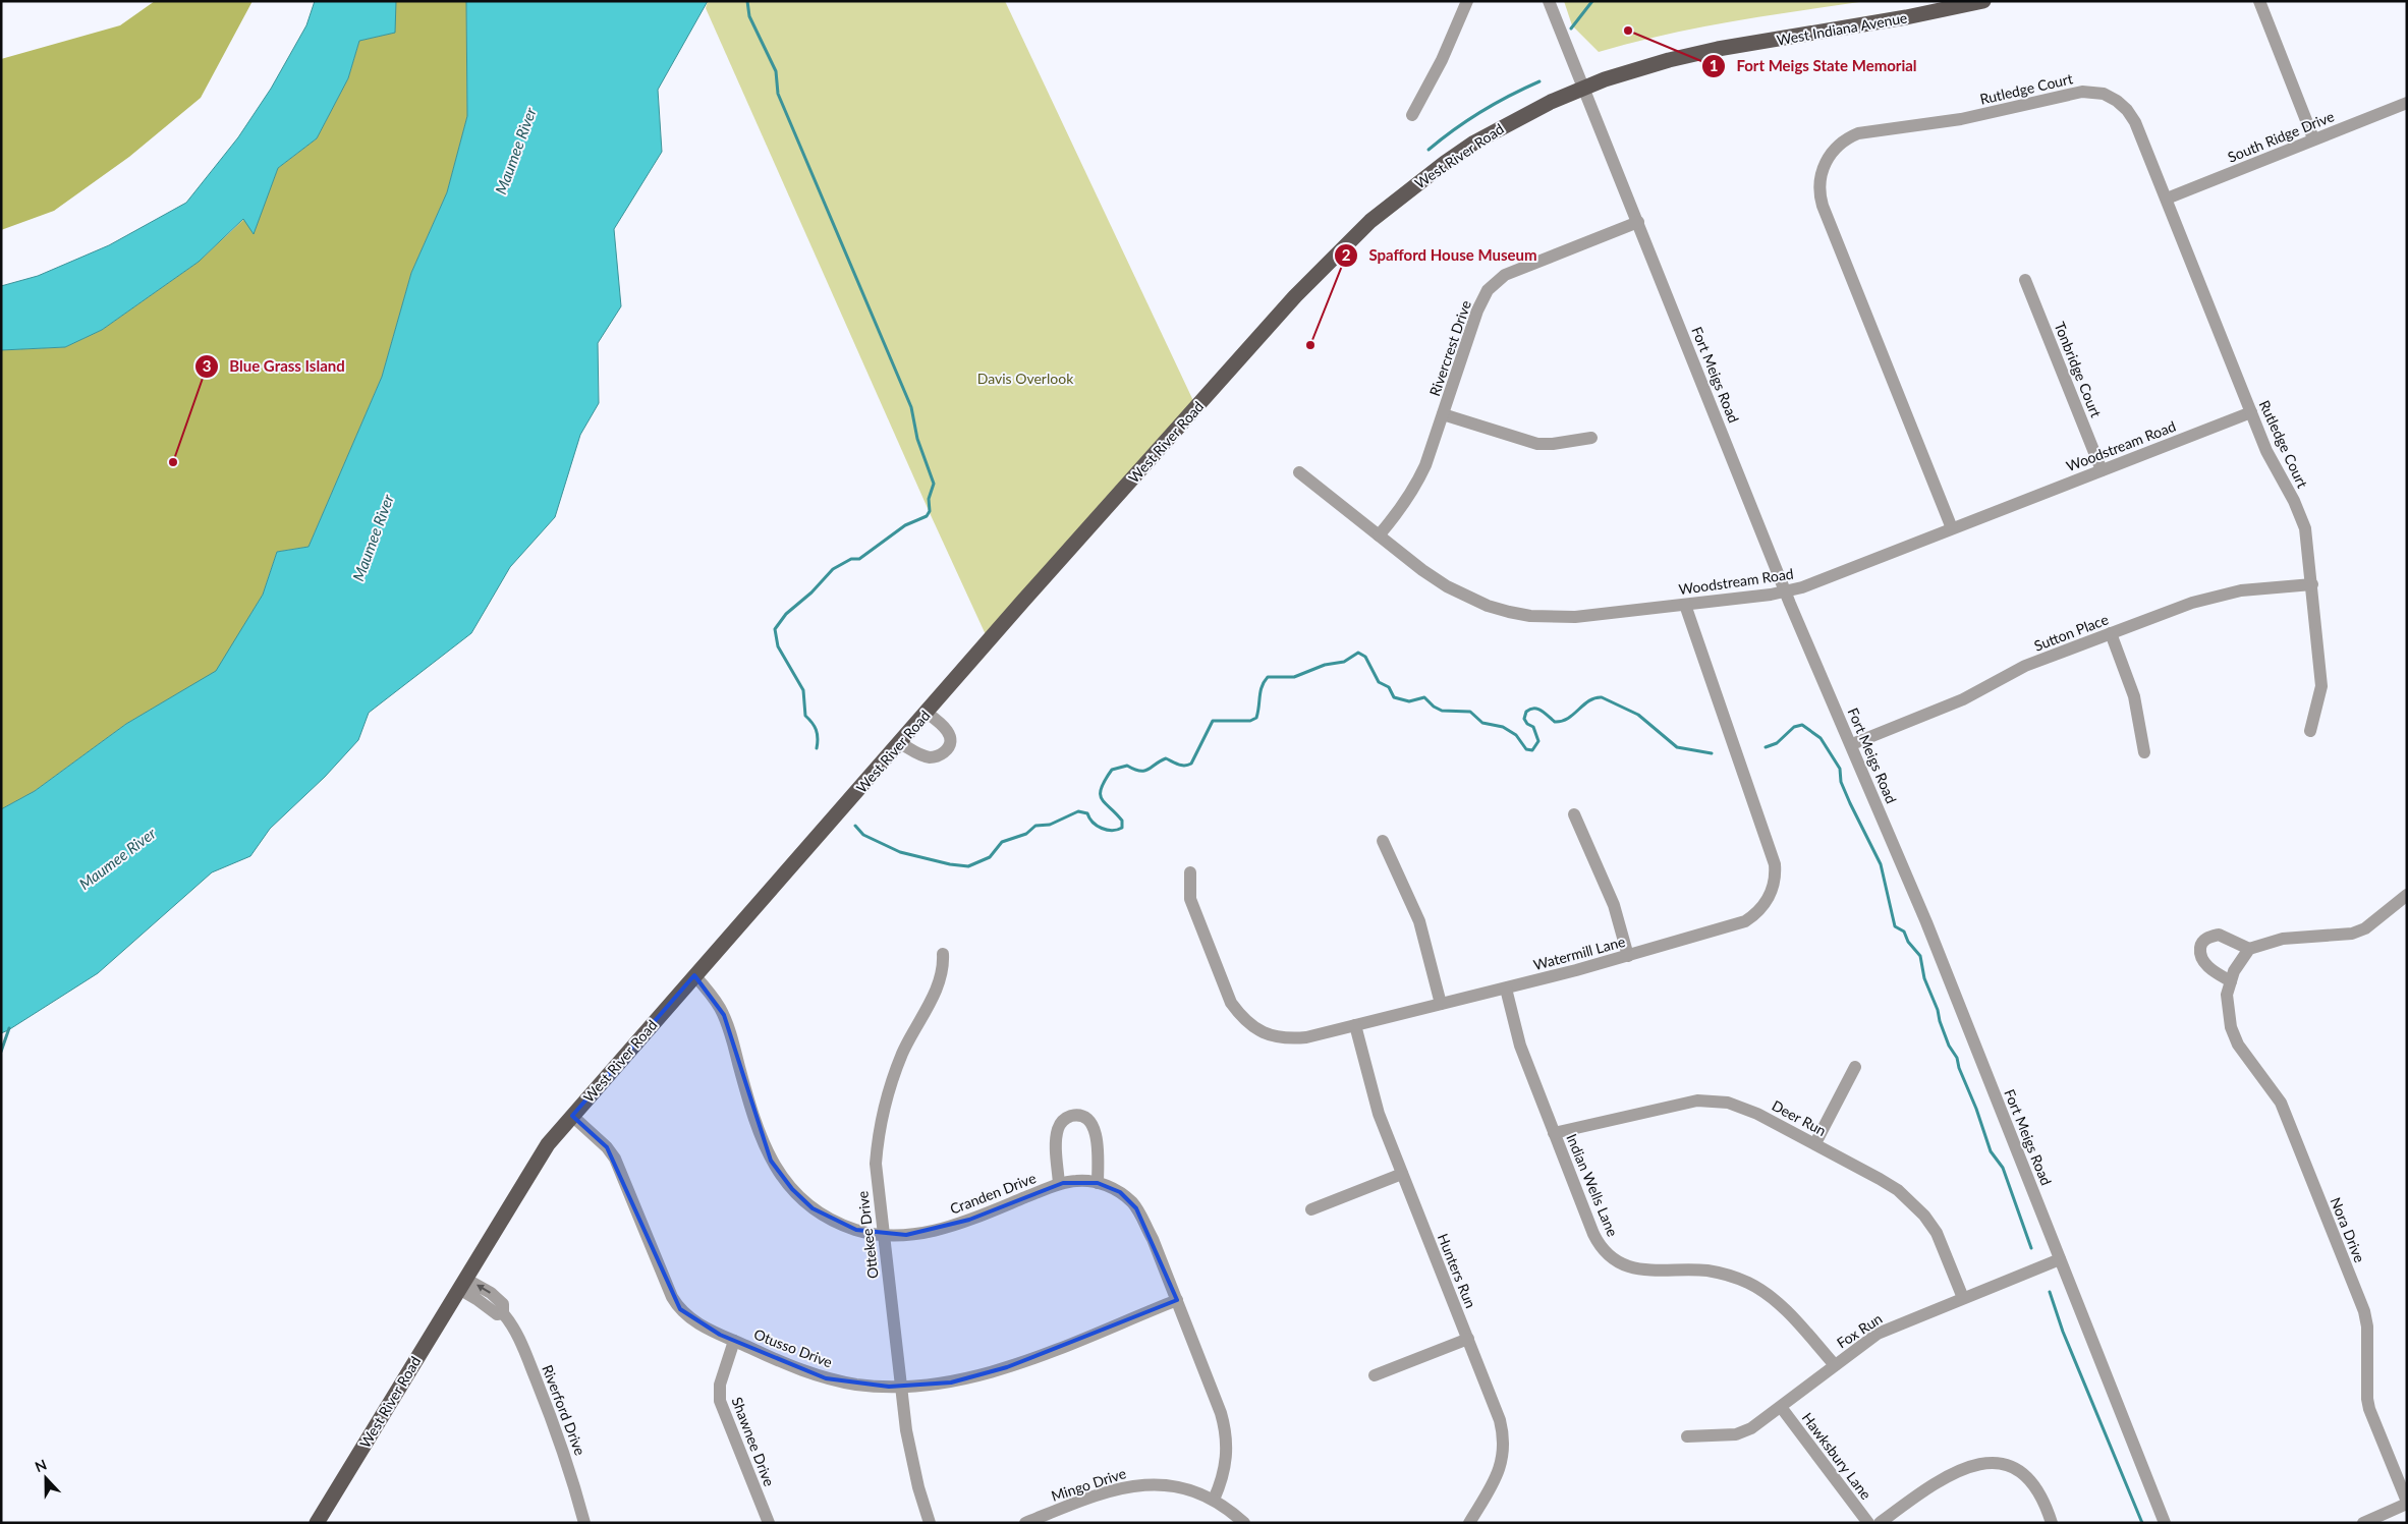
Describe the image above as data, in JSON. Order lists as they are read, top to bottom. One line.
{"streets":{"main road":["West Indiana Avenue","West River Road"],"street":["Rutledge Court","South Ridge Drive","Rivercrest Drive","Tonbridge Court","Fort Meigs Road","Woodstream Road","Sutton Place","Watermill Lane","Deer Run","Indian Wells Lane","Cranden Drive","Nora Drive","Ottekee Drive","Hunters Run","Fox Run","Otusso Drive","Riverford Drive","Shawnee Drive","Hawksbury Lane","Mingo Drive"]},"crossings":[["West Indiana Avenue","West River Road"],["West Indiana Avenue","Fort Meigs Road"],["Rutledge Court","South Ridge Drive"],["Rutledge Court","Woodstream Road"],["Rutledge Court","Sutton Place"],["West River Road","Fort Meigs Road"],["West River Road","Cranden Drive"],["West River Road","Otusso Drive"],["West River Road","Riverford Drive"],["Rivercrest Drive","Fort Meigs Road"],["Rivercrest Drive","Woodstream Road"],["Tonbridge Court","Woodstream Road"],["Fort Meigs Road","Woodstream Road"],["Fort Meigs Road","Sutton Place"],["Fort Meigs Road","Fox Run"],["Woodstream Road","Watermill Lane"],["Watermill Lane","Indian Wells Lane"],["Watermill Lane","Hunters Run"],["Deer Run","Indian Wells Lane"],["Deer Run","Fox Run"],["Indian Wells Lane","Fox Run"],["Cranden Drive","Ottekee Drive"],["Cranden Drive","Otusso Drive"],["Cranden Drive","Mingo Drive"],["Ottekee Drive","Otusso Drive"],["Fox Run","Hawksbury Lane"],["Otusso Drive","Shawnee Drive"]],"water":["Maumee River"],"parks":["Davis Overlook"],"places":["Fort Meigs State Memorial","Spafford House Museum","Blue Grass Island"],"north":"top"}
